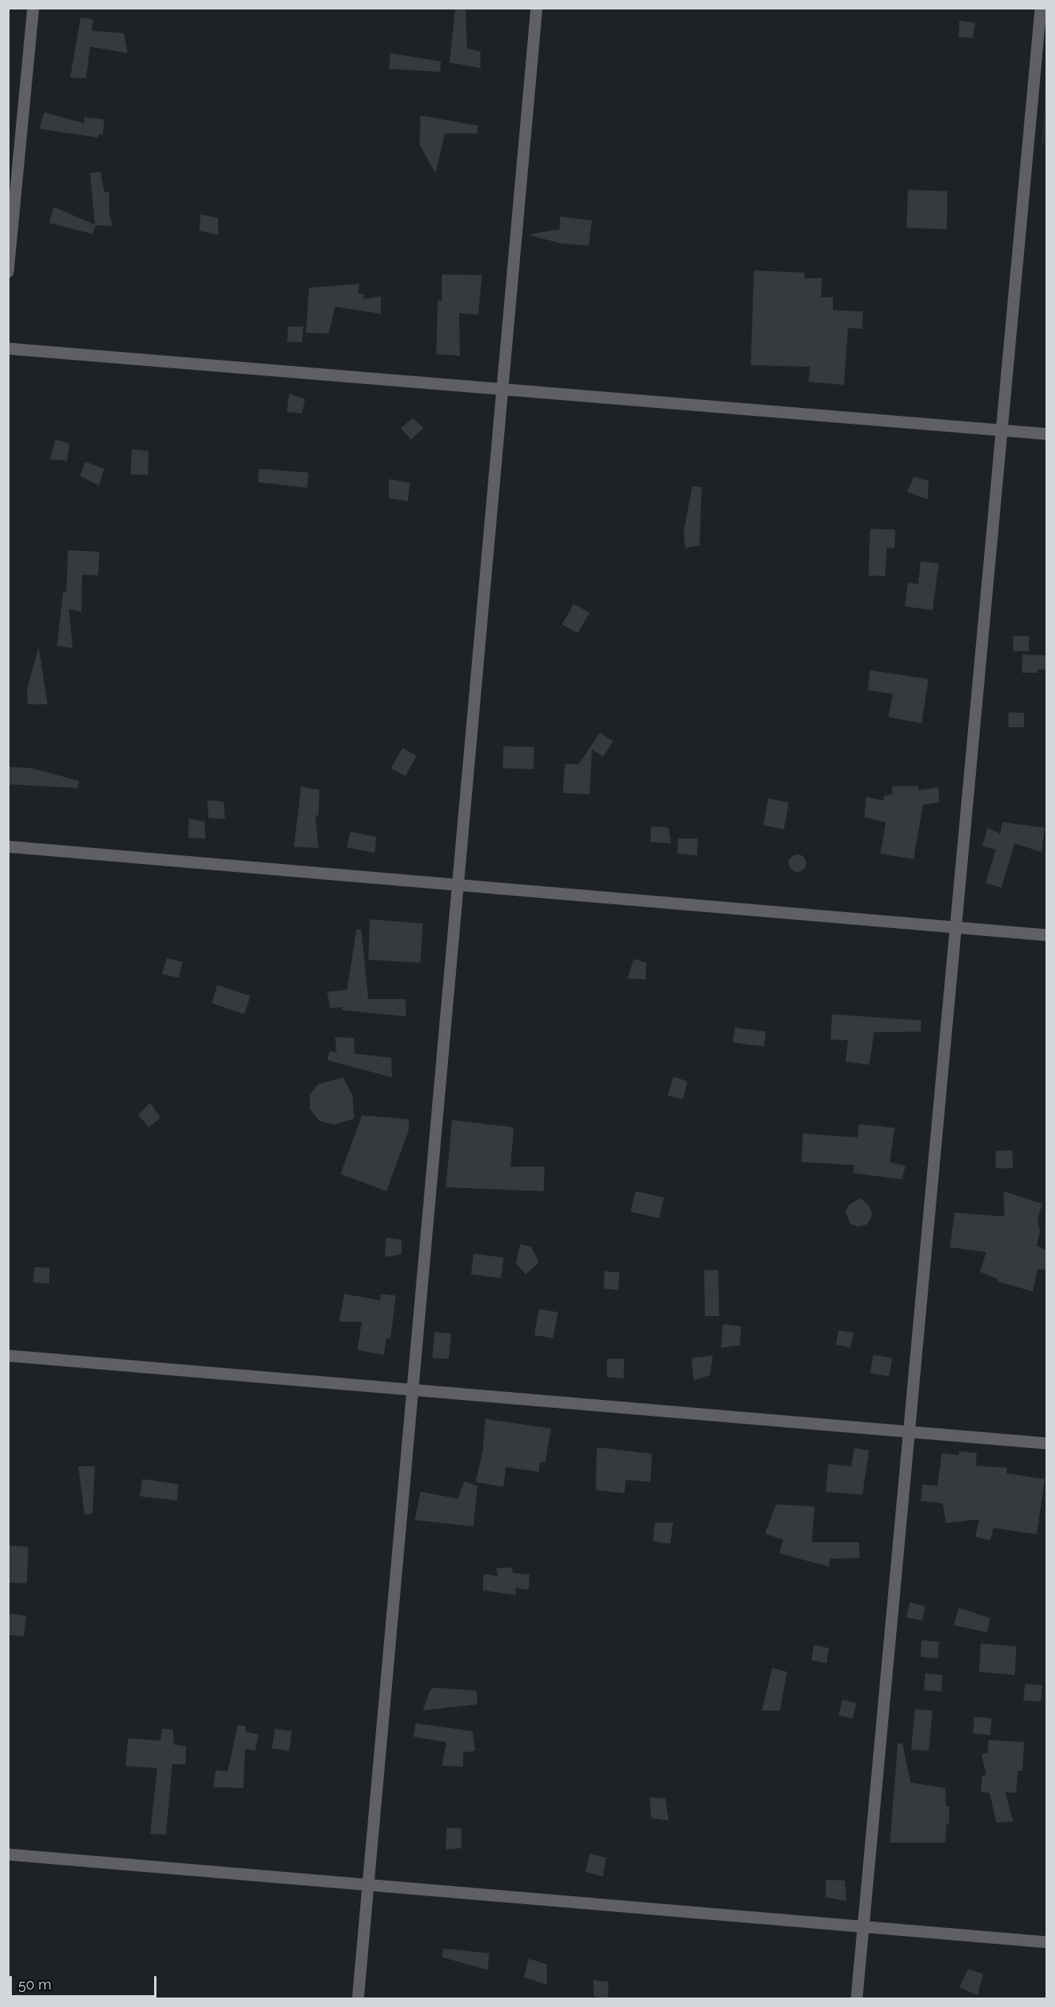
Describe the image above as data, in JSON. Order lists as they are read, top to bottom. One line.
{"scale_bar":"50 m"}
